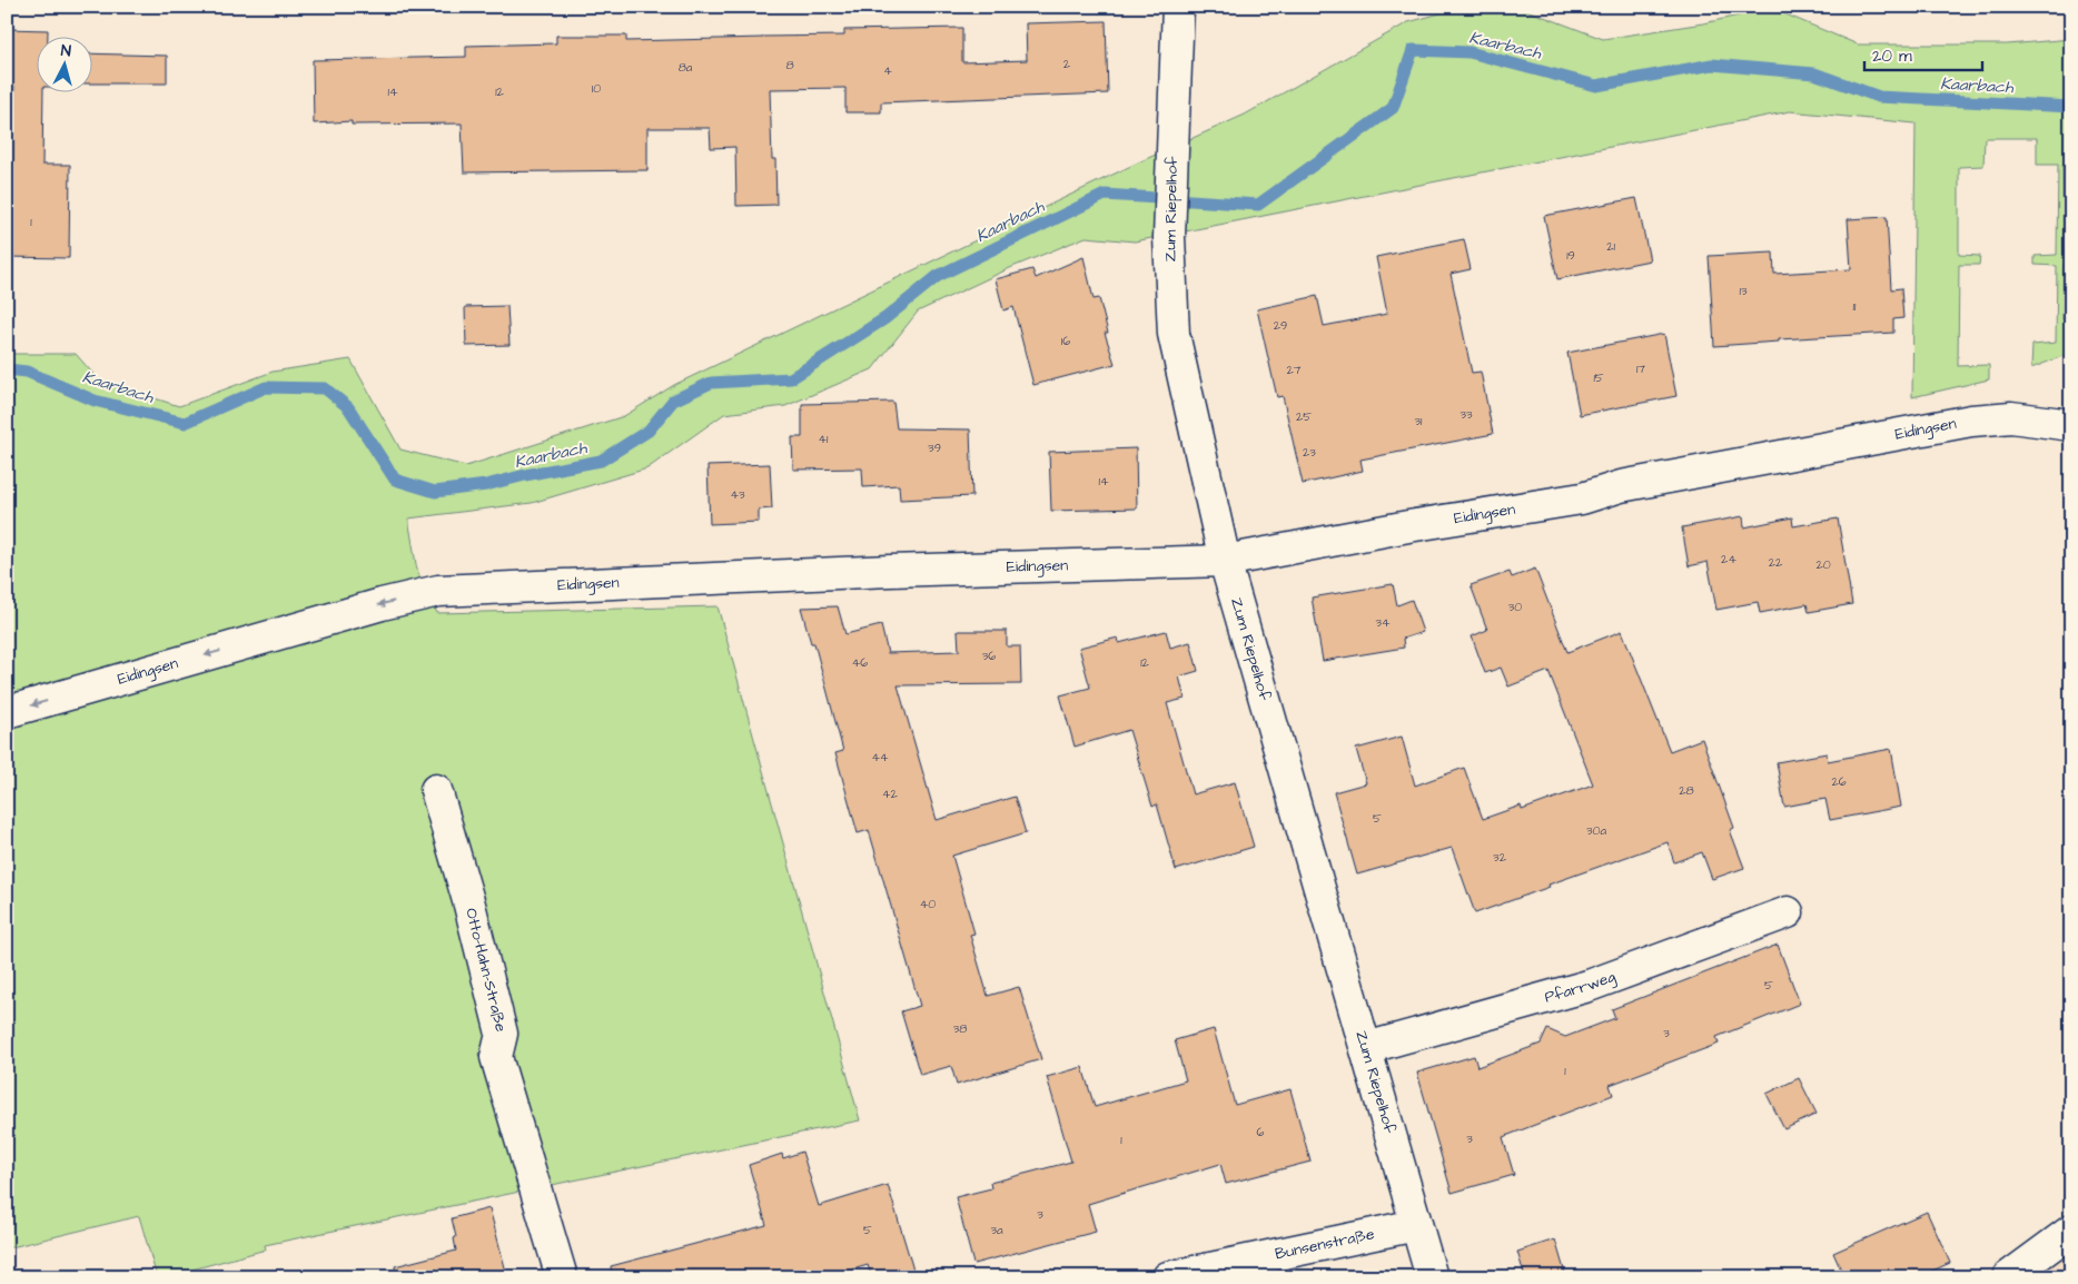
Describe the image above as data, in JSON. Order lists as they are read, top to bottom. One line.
{"streets":{"street":["Zum Riepelhof","Eidingsen","Otto-Hahn-Straße","Pfarrweg","Bunsenstraße"]},"crossings":[["Zum Riepelhof","Eidingsen"],["Zum Riepelhof","Pfarrweg"],["Zum Riepelhof","Bunsenstraße"]],"one_way":["Eidingsen"],"water":["Kaarbach"],"house_numbers":["2","8","8a","4","10","14","12","1","21","19","13","11","29","16","17","27","15","33","25","31","41","39","23","14","43","24","22","20","30","34","36","46","12","44","26","28","42","5","30a","32","40","5","38","3","1","6","3","1","3","5","3a"],"scale_bar":"20 m","north":"top"}
